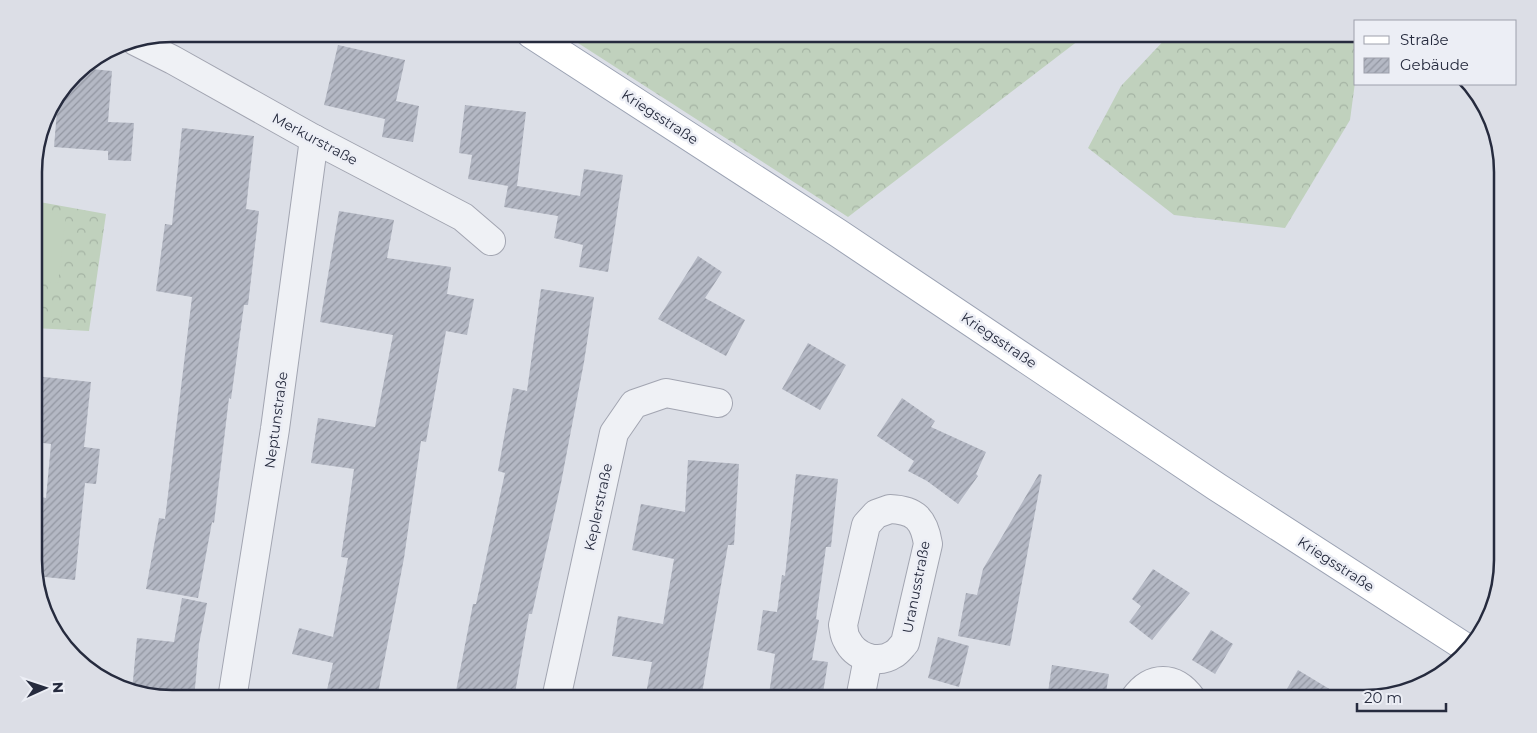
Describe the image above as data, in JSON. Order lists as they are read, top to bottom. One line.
{"streets":{"main road":["Kriegsstraße"],"street":["Merkurstraße","Neptunstraße","Keplerstraße","Uranusstraße"]},"crossings":[["Merkurstraße","Neptunstraße"]],"legend":["Straße","Gebäude"],"scale_bar":"20 m","north":"right"}
